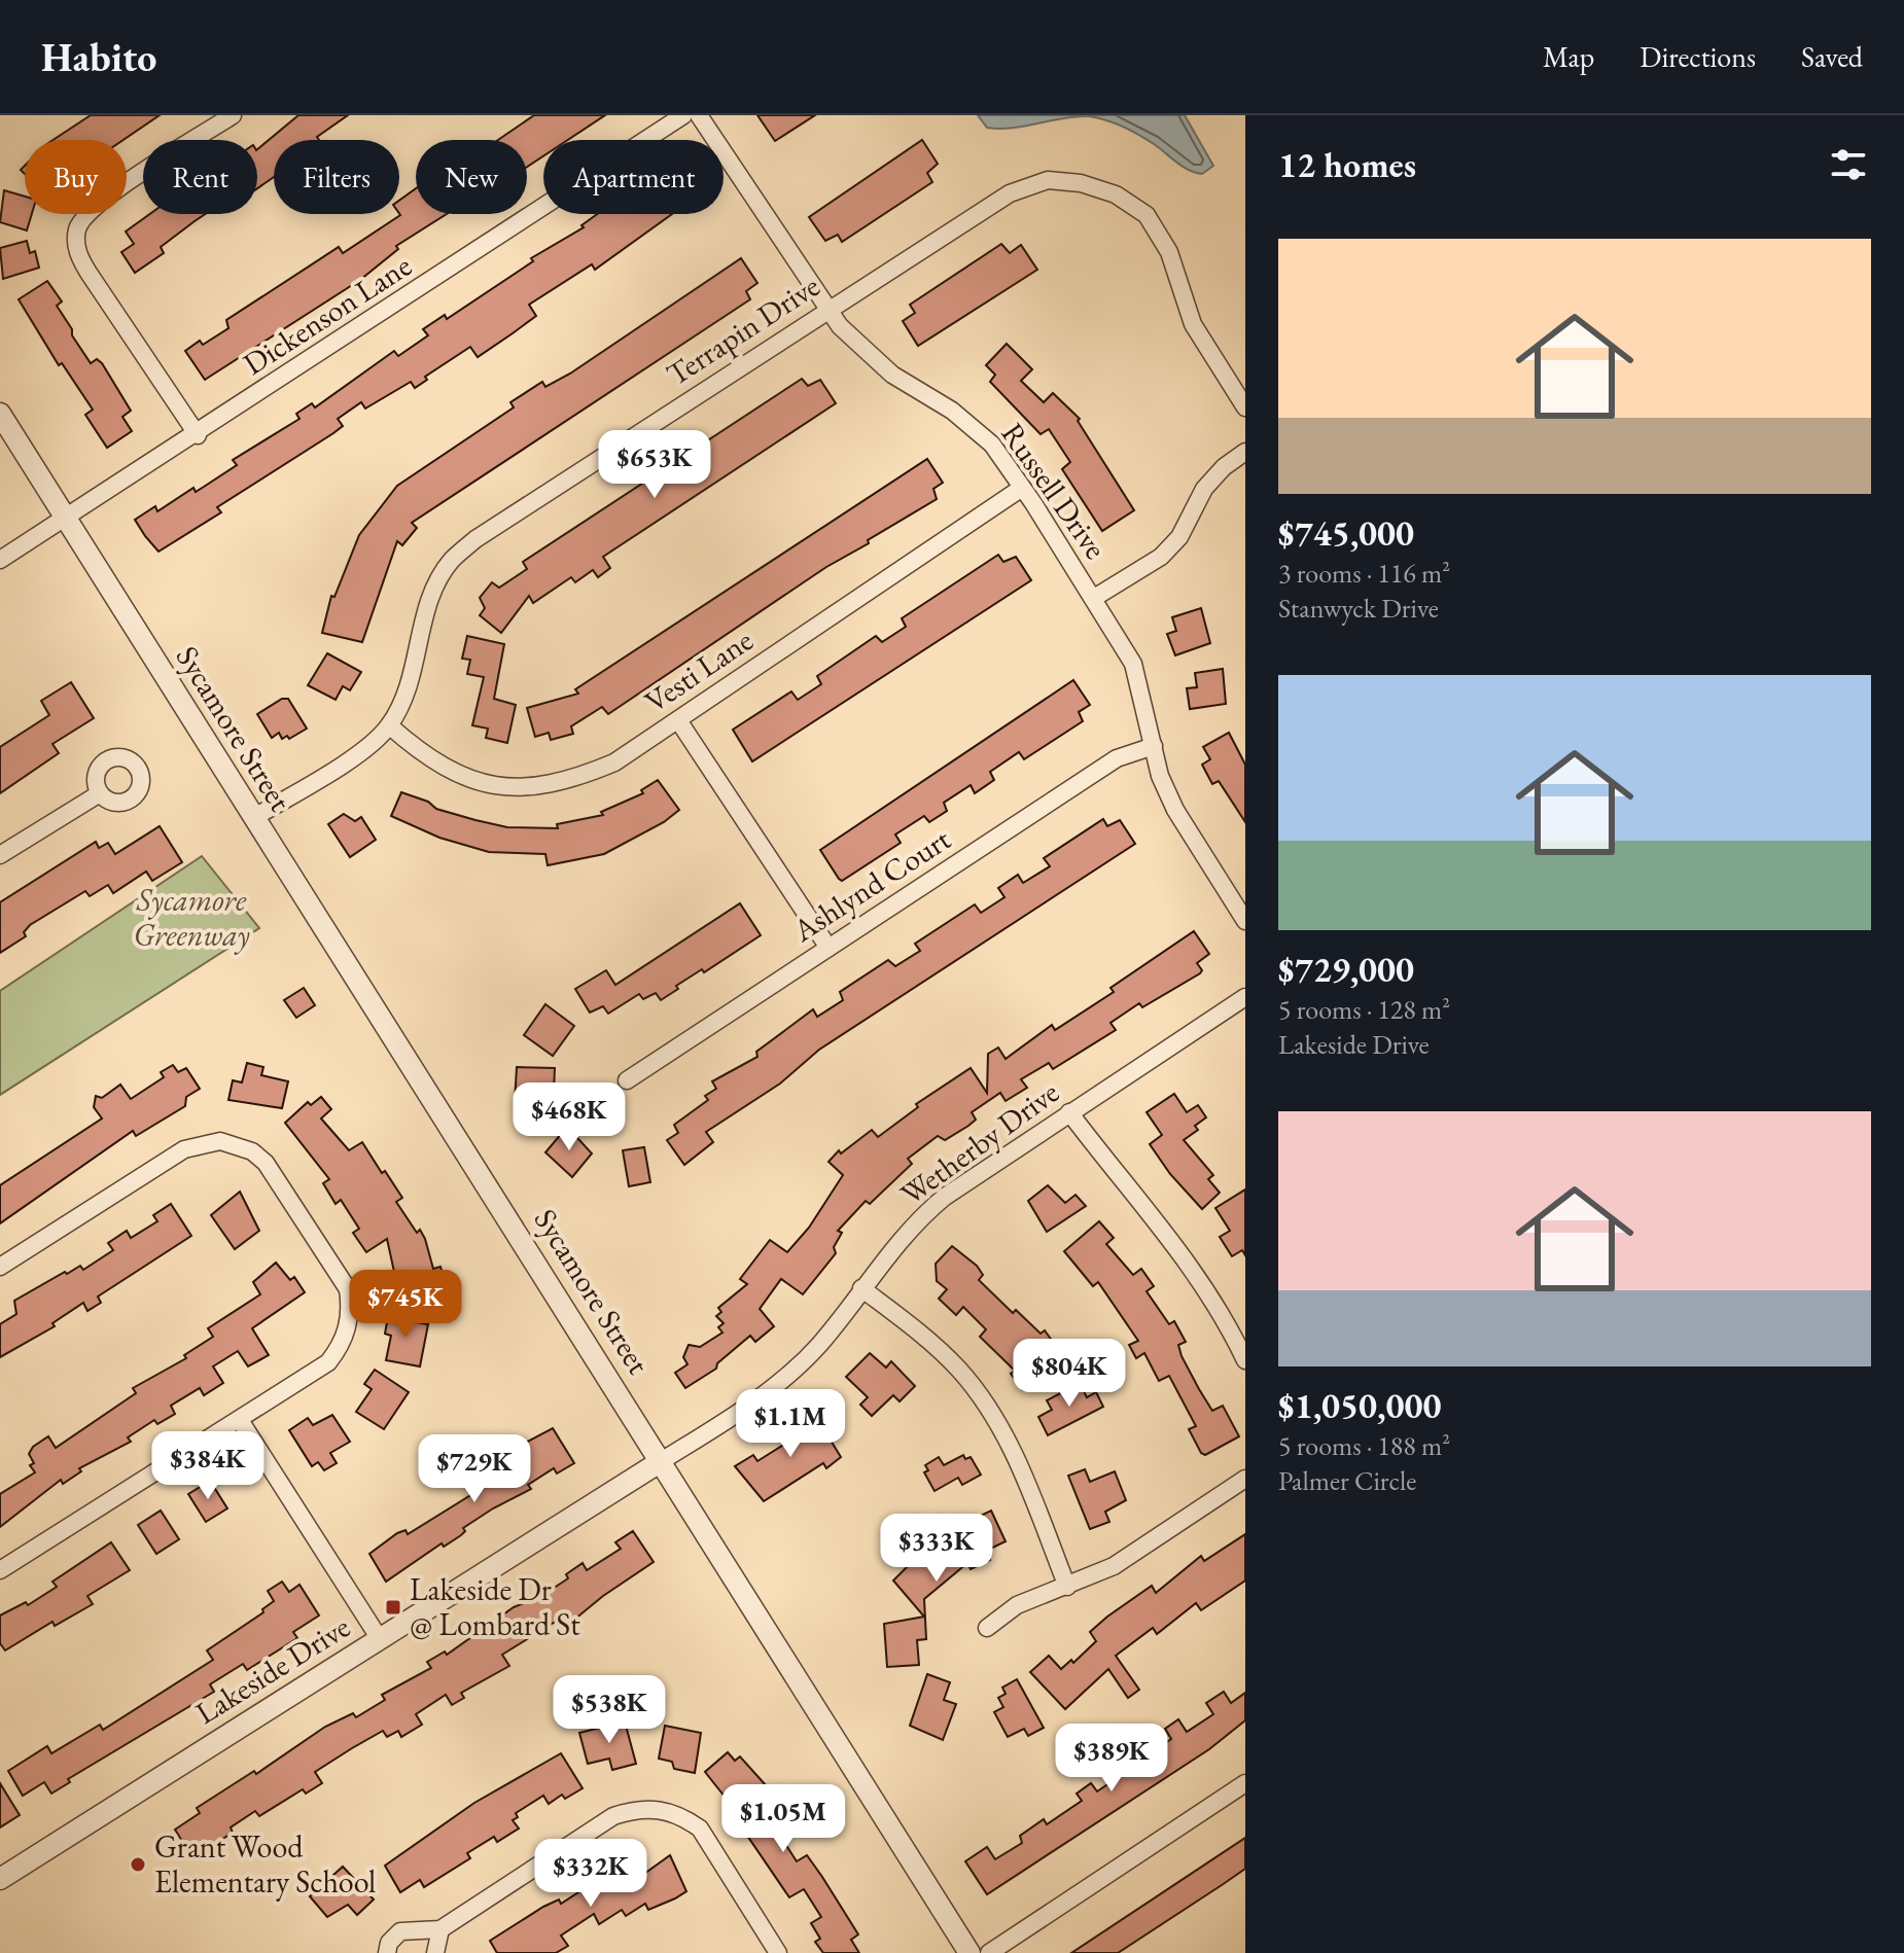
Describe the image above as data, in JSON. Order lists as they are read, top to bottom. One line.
{"streets":{"street":["Dickenson Lane","Terrapin Drive","Russell Drive","Vesti Lane","Sycamore Street","Ashlynd Court","Wetherby Drive","Lakeside Drive"]},"crossings":[["Dickenson Lane","Sycamore Street"],["Terrapin Drive","Russell Drive"],["Terrapin Drive","Vesti Lane"],["Terrapin Drive","Sycamore Street"],["Russell Drive","Vesti Lane"],["Russell Drive","Ashlynd Court"],["Sycamore Street","Wetherby Drive"],["Sycamore Street","Lakeside Drive"],["Wetherby Drive","Lakeside Drive"]],"parks":["Sycamore Greenway"],"places":{"transit":["Lakeside Dr @ Lombard St"],"other":["Grant Wood Elementary School"]},"page":{"header":"Habito","nav":["Map","Directions","Saved"],"heading":"12 homes","chip":["Buy","Rent","Filters","New","Apartment"],"list":[{"name":"$745,000","note":"3 rooms · 116 m² · Stanwyck Drive"},{"name":"$729,000","note":"5 rooms · 128 m² · Lakeside Drive"},{"name":"$1,050,000","note":"5 rooms · 188 m² · Palmer Circle"}],"price":["$653K","$468K","$745K","$804K","$1.1M","$384K","$729K","$333K","$538K","$389K","$1.05M","$332K"]}}
